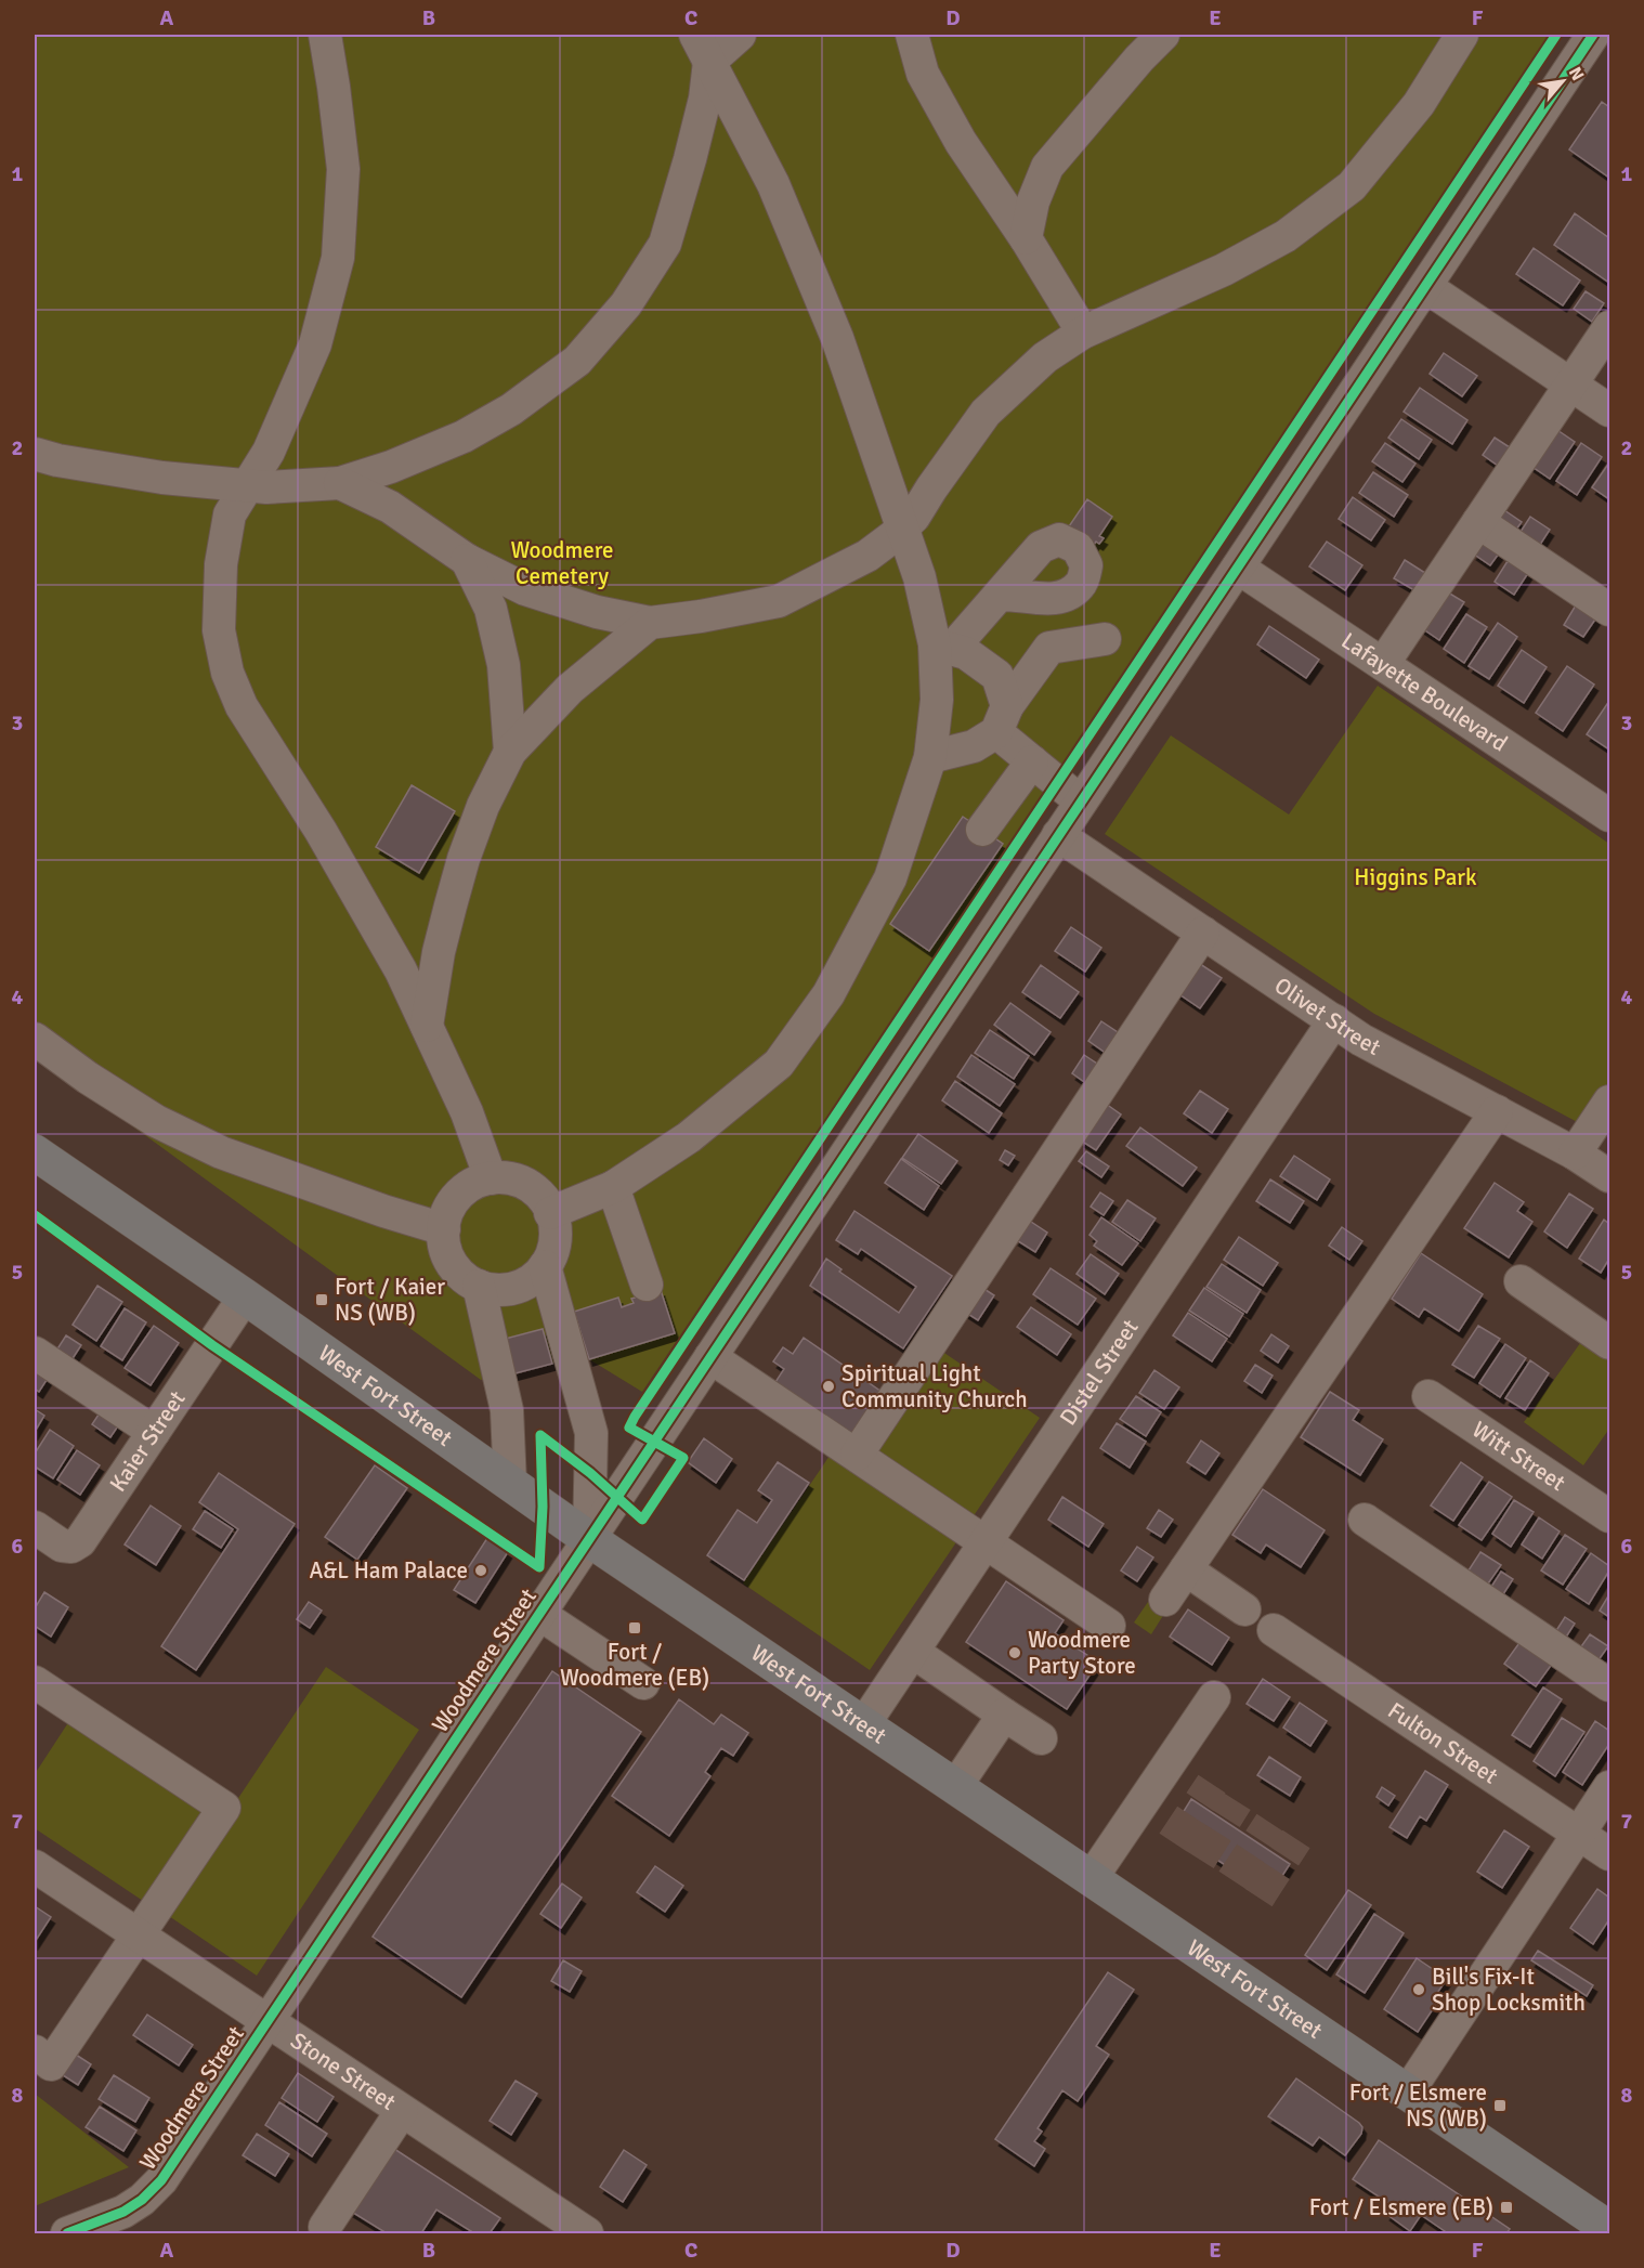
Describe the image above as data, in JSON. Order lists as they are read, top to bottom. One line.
{"streets":{"main road":["West Fort Street"],"street":["Lafayette Boulevard","Olivet Street","Distel Street","Kaier Street","Witt Street","Woodmere Street","Fulton Street","Stone Street"]},"crossings":[["Lafayette Boulevard","Woodmere Street"],["Olivet Street","Distel Street"],["Olivet Street","Woodmere Street"],["Distel Street","West Fort Street"],["West Fort Street","Kaier Street"],["West Fort Street","Woodmere Street"],["Woodmere Street","Stone Street"]],"parks":["Woodmere Cemetery","Higgins Park"],"places":{"transit":["Fort / Kaier NS (WB)","Fort / Woodmere (EB)","Fort / Elsmere NS (WB)","Fort / Elsmere (EB)"],"other":["Spiritual Light Community Church","A&L Ham Palace","Woodmere Party Store","Bill's Fix-It Shop Locksmith"]},"north":"top right","grid":{"columns":["A","B","C","D","E","F"],"rows":["1","2","3","4","5","6","7","8"]}}
